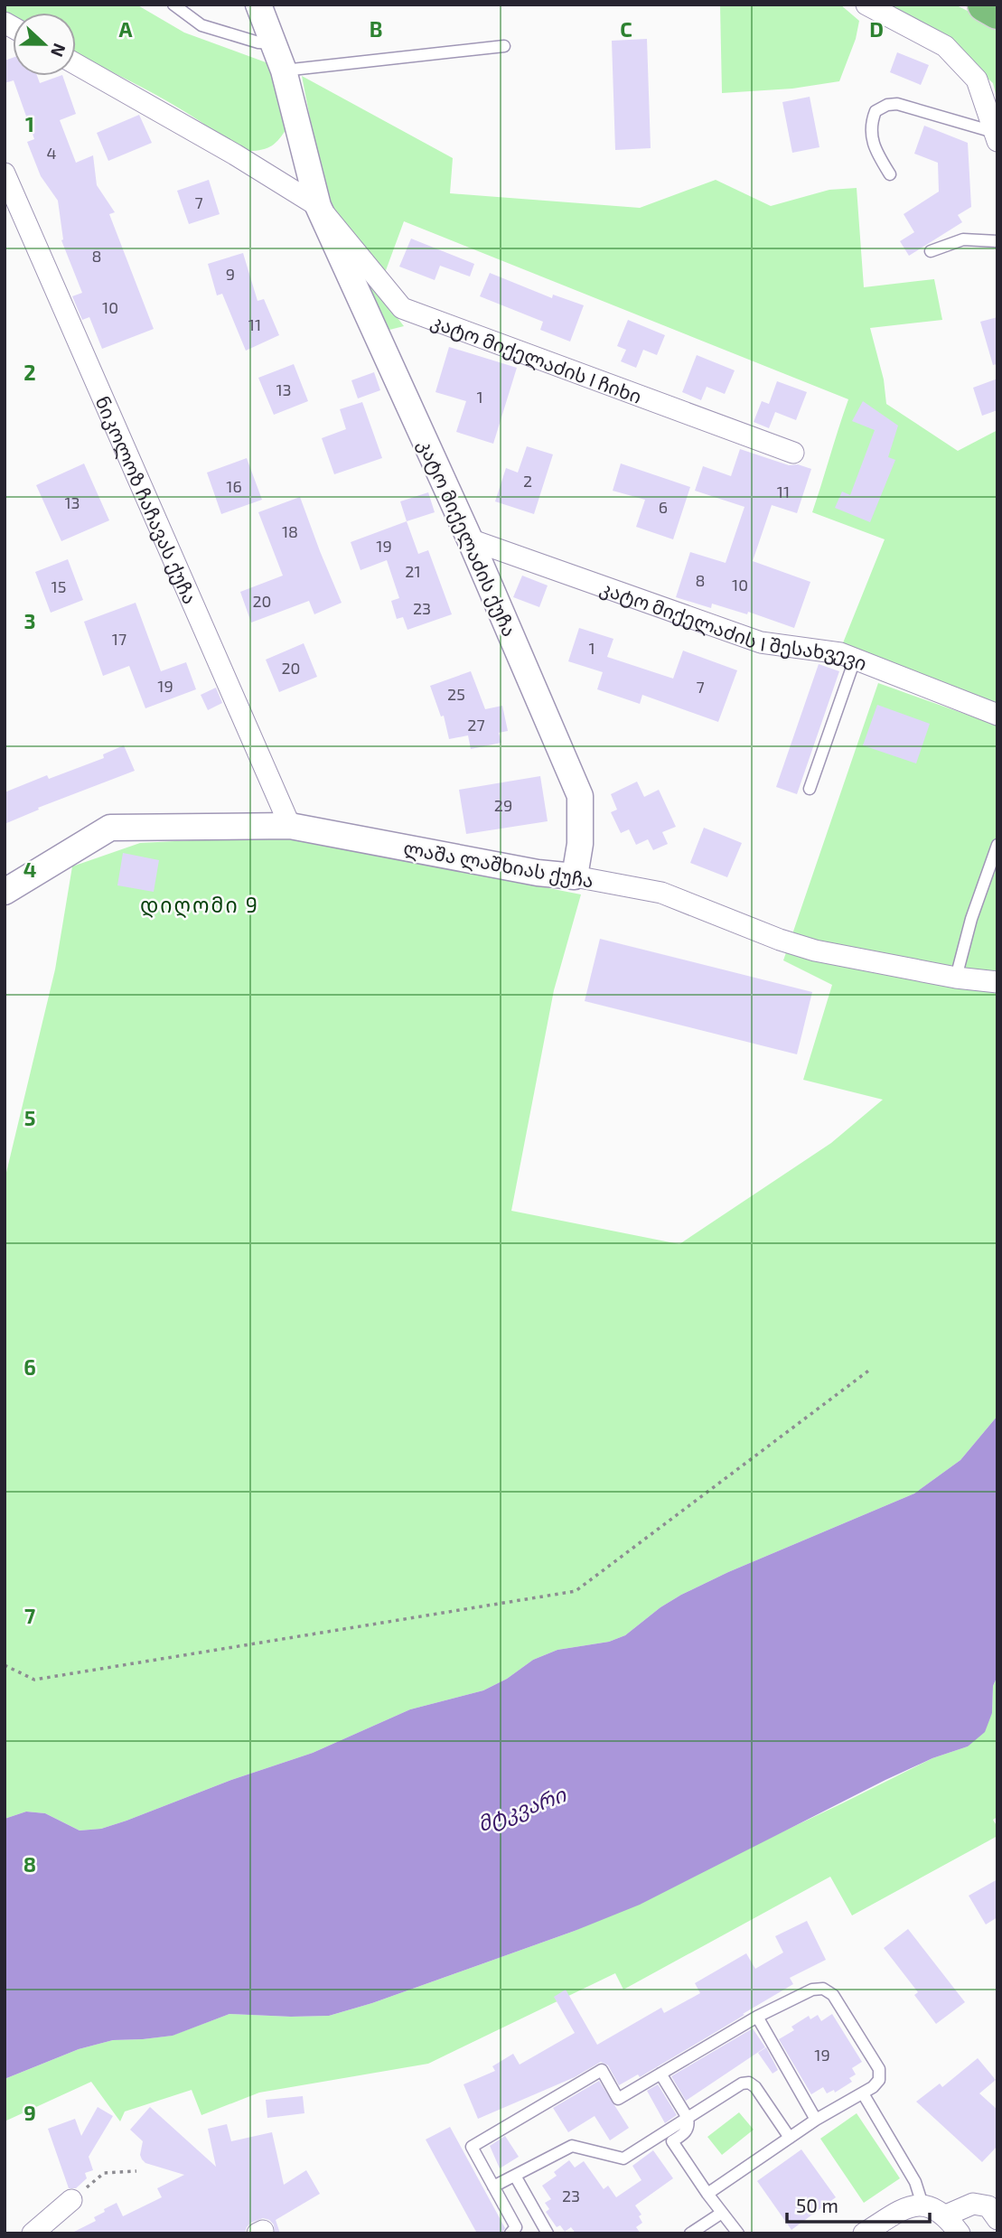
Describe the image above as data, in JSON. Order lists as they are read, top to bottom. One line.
{"streets":{"street":["კატო მიქელაძის I ჩიხი","ნიკოლოზ ჩაჩავას ქუჩა","კატო მიქელაძის ქუჩა","კატო მიქელაძის I შესახვევი","ლაშა ლაშხიას ქუჩა"]},"crossings":[["კატო მიქელაძის I ჩიხი","კატო მიქელაძის ქუჩა"],["ნიკოლოზ ჩაჩავას ქუჩა","ლაშა ლაშხიას ქუჩა"],["კატო მიქელაძის ქუჩა","კატო მიქელაძის I შესახვევი"],["კატო მიქელაძის ქუჩა","ლაშა ლაშხიას ქუჩა"]],"districts":["დიღომი 9"],"water":["მტკვარი"],"house_numbers":["4","7","8","9","10","11","13","1","2","16","11","13","6","18","19","21","8","10","15","20","23","17","1","20","19","7","25","27","29","19","23"],"scale_bar":"50 m","north":"right","grid":{"columns":["A","B","C","D"],"rows":["1","2","3","4","5","6","7","8","9"]}}
